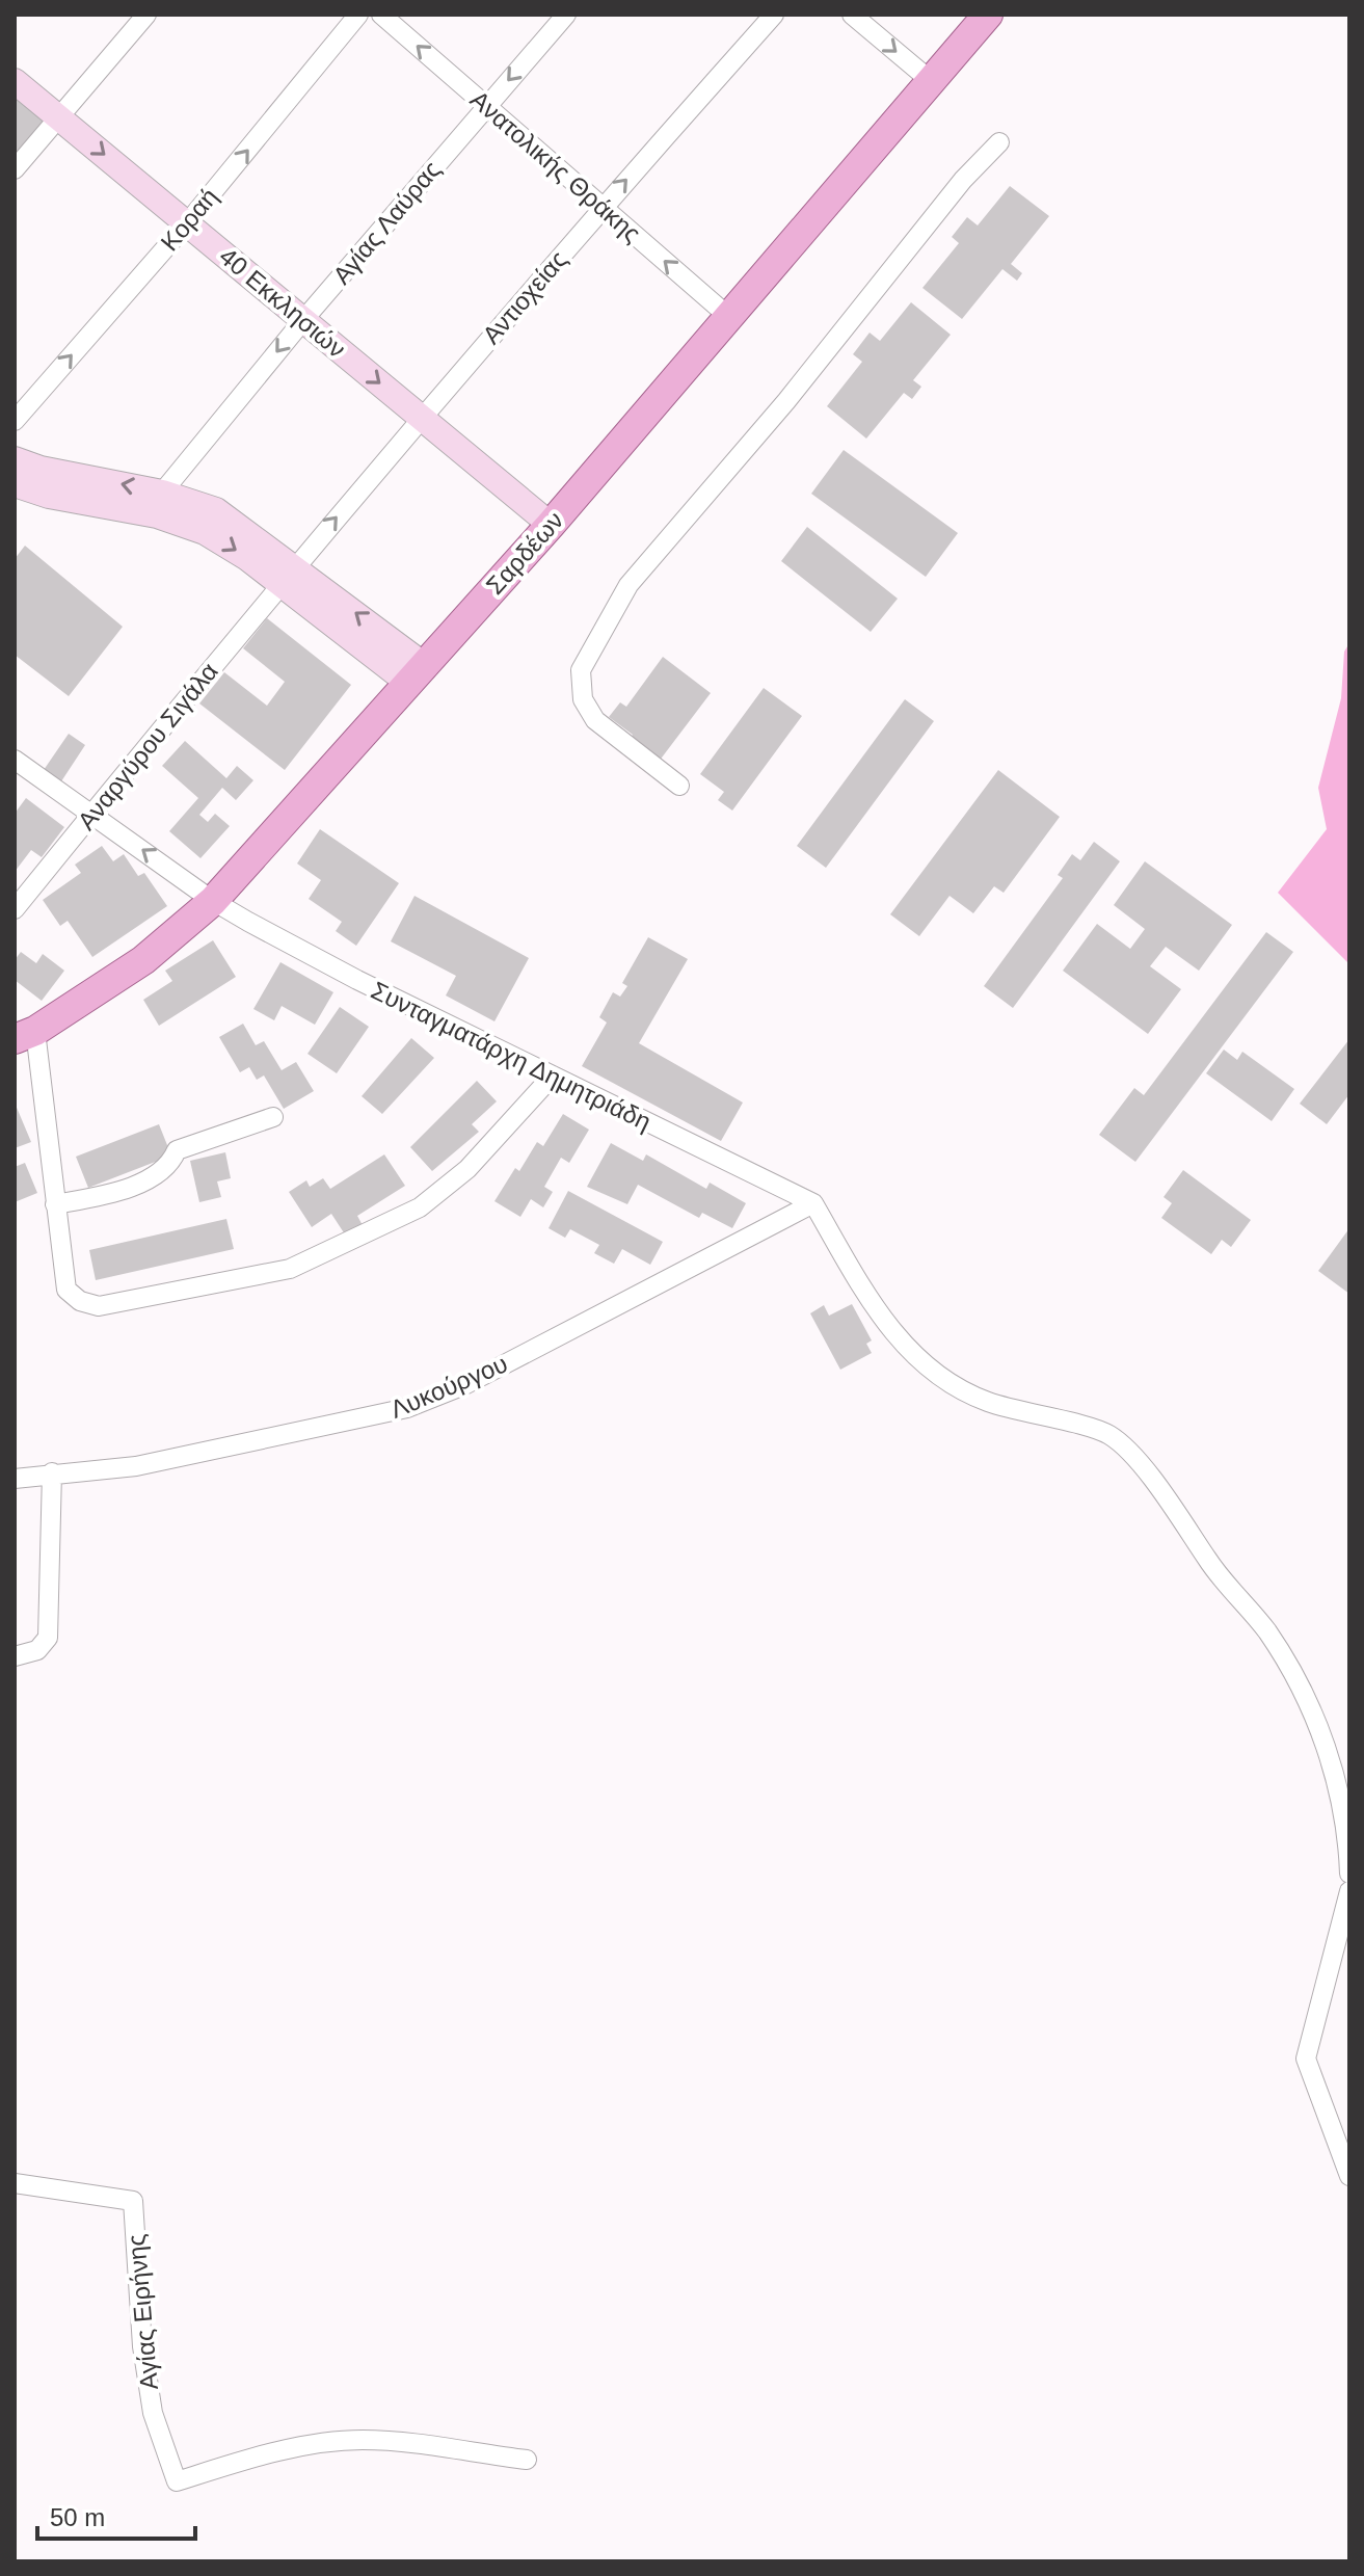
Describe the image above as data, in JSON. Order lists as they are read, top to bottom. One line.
{"streets":{"main road":["Σαρδέων"],"street":["Ανατολικής Θράκης","Κοραή","Αγίας Λαύρας","Αντιοχείας","40 Εκκλησιών","Αναργύρου Σιγάλα","Συνταγματάρχη Δημητριάδη","Λυκούργου","Αγίας Ειρήνης"]},"crossings":[["Ανατολικής Θράκης","Αγίας Λαύρας"],["Ανατολικής Θράκης","Αντιοχείας"],["Ανατολικής Θράκης","Σαρδέων"],["Κοραή","40 Εκκλησιών"],["Αγίας Λαύρας","40 Εκκλησιών"],["Αντιοχείας","40 Εκκλησιών"],["Αντιοχείας","Αναργύρου Σιγάλα"],["40 Εκκλησιών","Σαρδέων"],["Σαρδέων","Συνταγματάρχη Δημητριάδη"],["Αναργύρου Σιγάλα","Συνταγματάρχη Δημητριάδη"],["Συνταγματάρχη Δημητριάδη","Λυκούργου"]],"one_way":["Ανατολικής Θράκης","Αγίας Λαύρας","Αντιοχείας"],"scale_bar":"50 m"}
